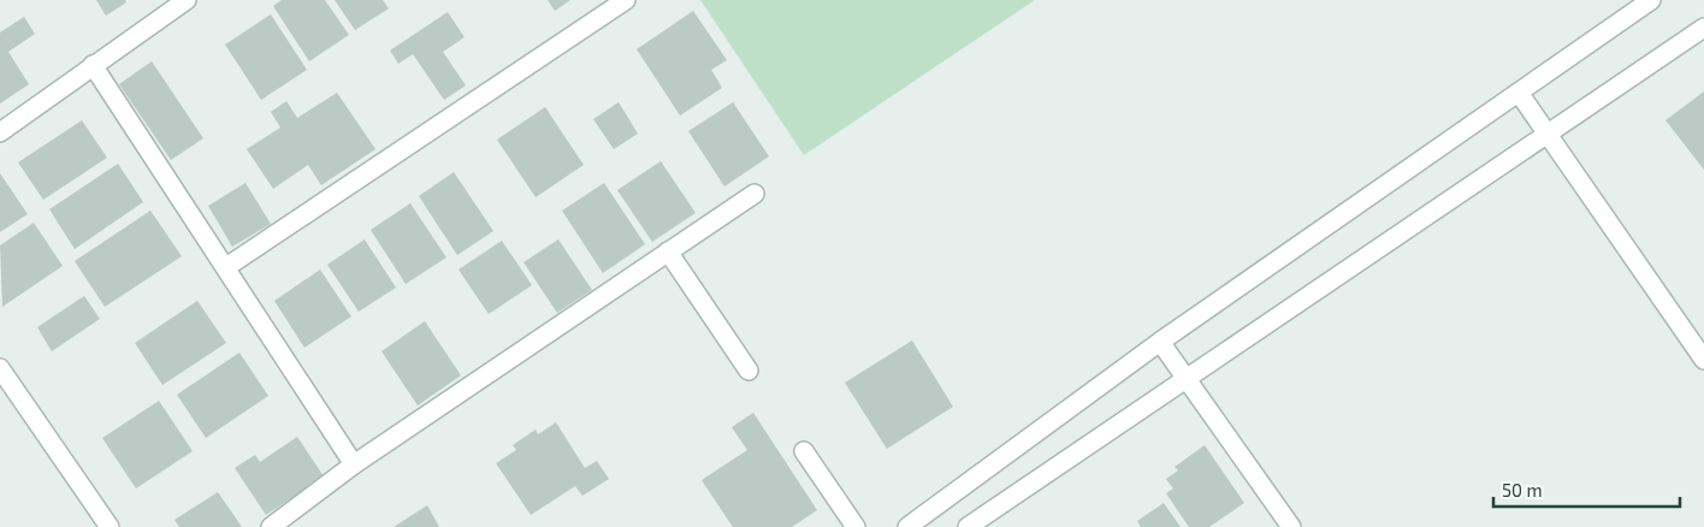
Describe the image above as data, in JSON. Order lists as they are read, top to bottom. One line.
{"scale_bar":"50 m"}
